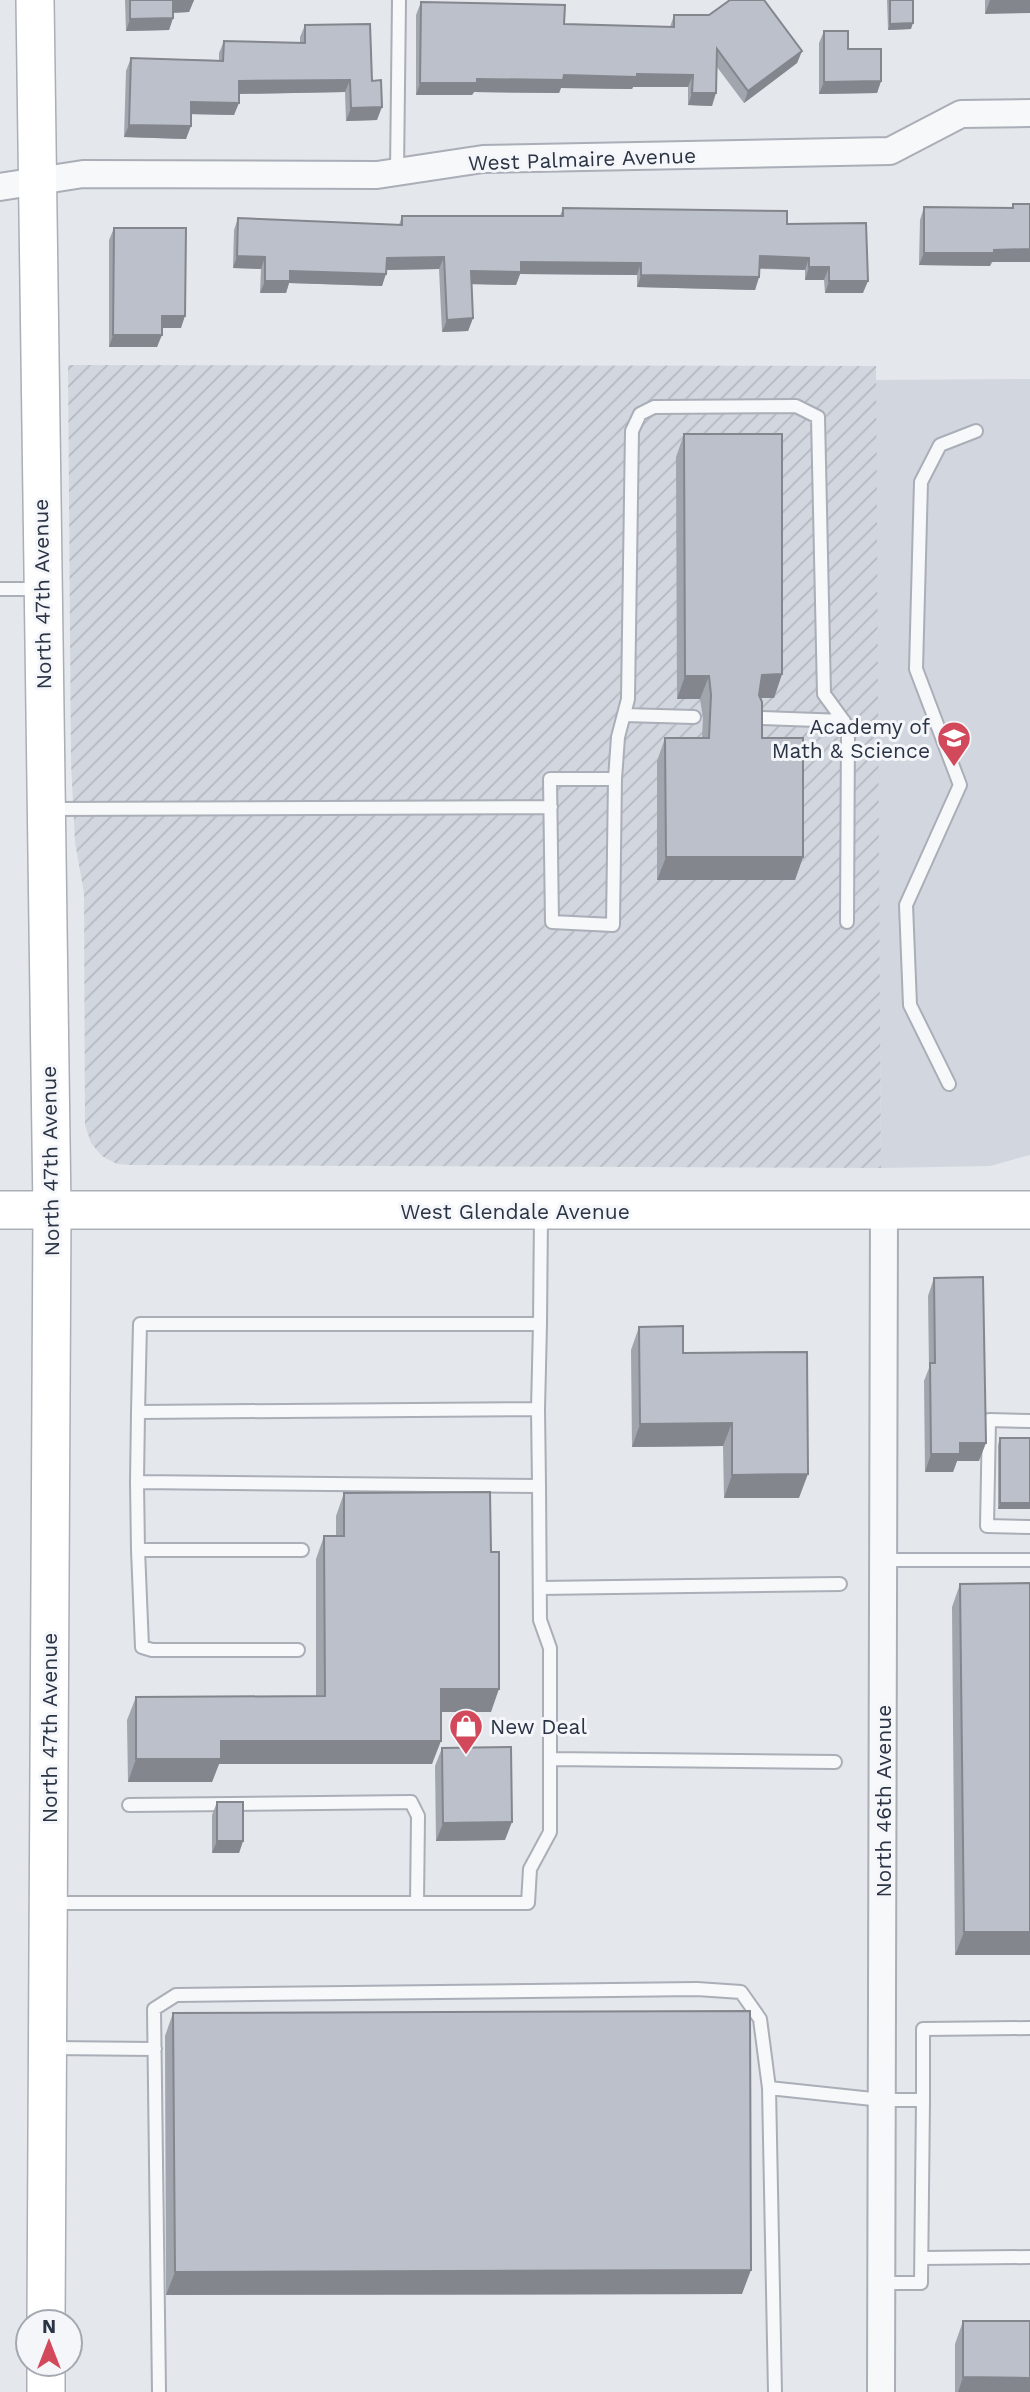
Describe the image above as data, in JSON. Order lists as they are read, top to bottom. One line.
{"streets":{"street":["West Palmaire Avenue","North 47th Avenue","West Glendale Avenue","North 46th Avenue"]},"crossings":[["West Palmaire Avenue","North 47th Avenue"],["North 47th Avenue","West Glendale Avenue"],["West Glendale Avenue","North 46th Avenue"]],"places":{"school or university":["Academy of Math & Science"],"shop":["New Deal"]},"north":"top"}
